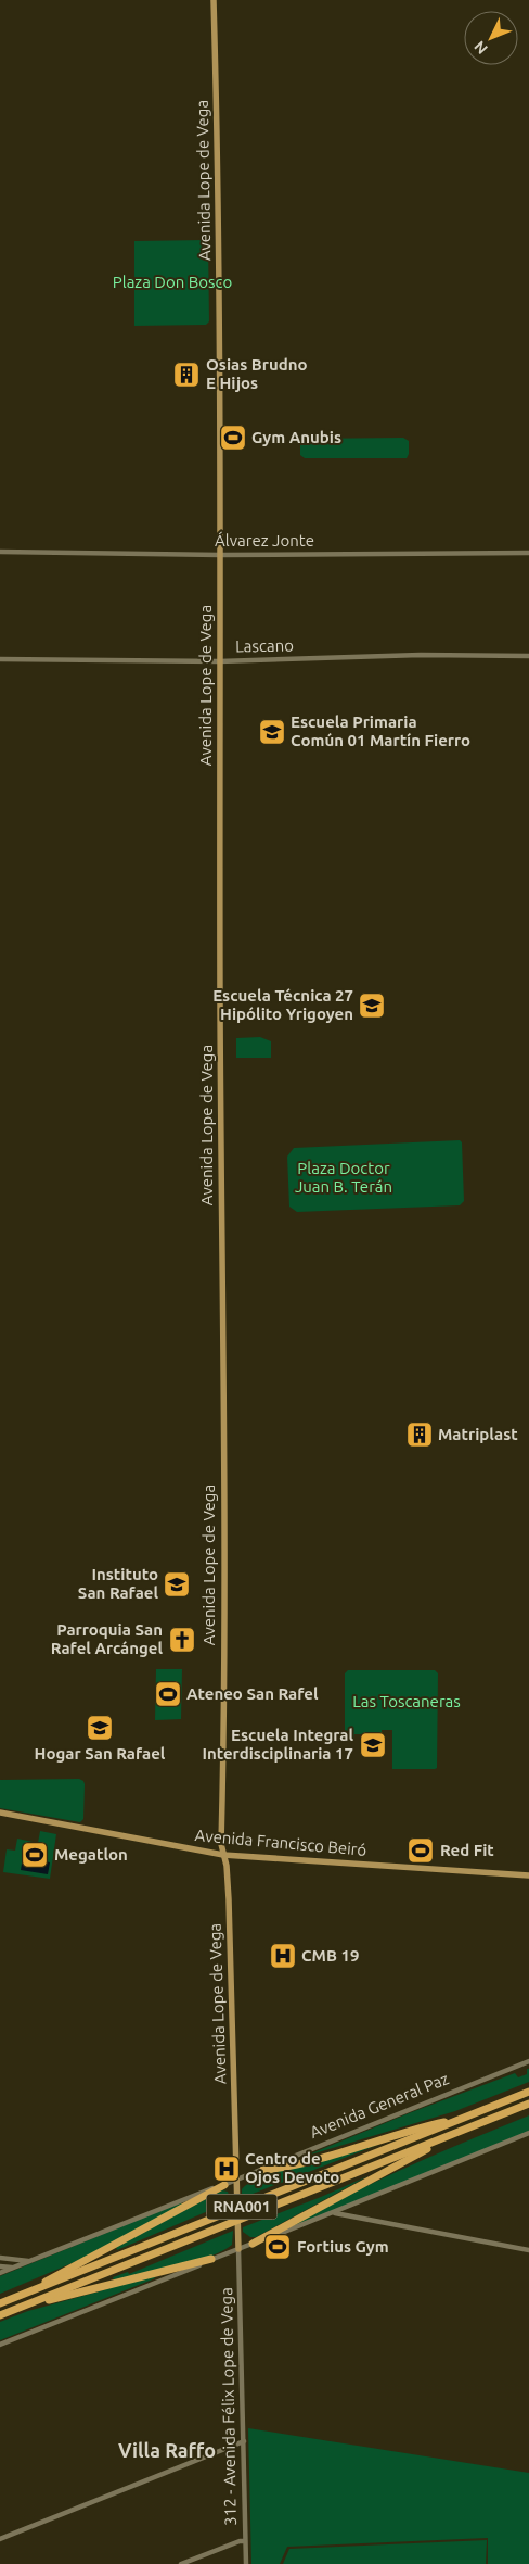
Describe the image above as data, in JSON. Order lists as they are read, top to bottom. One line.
{"streets":{"highway":["RNA001"],"main road":["Avenida Lope de Vega","Avenida Francisco Beiró"],"street":["Álvarez Jonte","Lascano","Avenida General Paz","312 - Avenida Félix Lope de Vega"]},"crossings":[["Avenida Lope de Vega","Álvarez Jonte"],["Avenida Lope de Vega","Lascano"],["Avenida Lope de Vega","Avenida Francisco Beiró"],["Avenida Lope de Vega","Avenida General Paz"],["Avenida Lope de Vega","312 - Avenida Félix Lope de Vega"]],"districts":["Villa Raffo"],"parks":["Plaza Don Bosco","Plaza Doctor Juan B. Terán","Las Toscaneras"],"places":{"building":["Osias Brudno E Hijos","Matriplast"],"sports":["Gym Anubis","Ateneo San Rafel","Red Fit","Megatlon","Fortius Gym"],"school or university":["Escuela Primaria Común 01 Martín Fierro","Escuela Técnica 27 Hipólito Yrigoyen","Instituto San Rafael","Hogar San Rafael","Escuela Integral Interdisciplinaria 17"],"church":["Parroquia San Rafel Arcángel"],"hospital":["CMB 19","Centro de Ojos Devoto"]},"north":"bottom left"}
